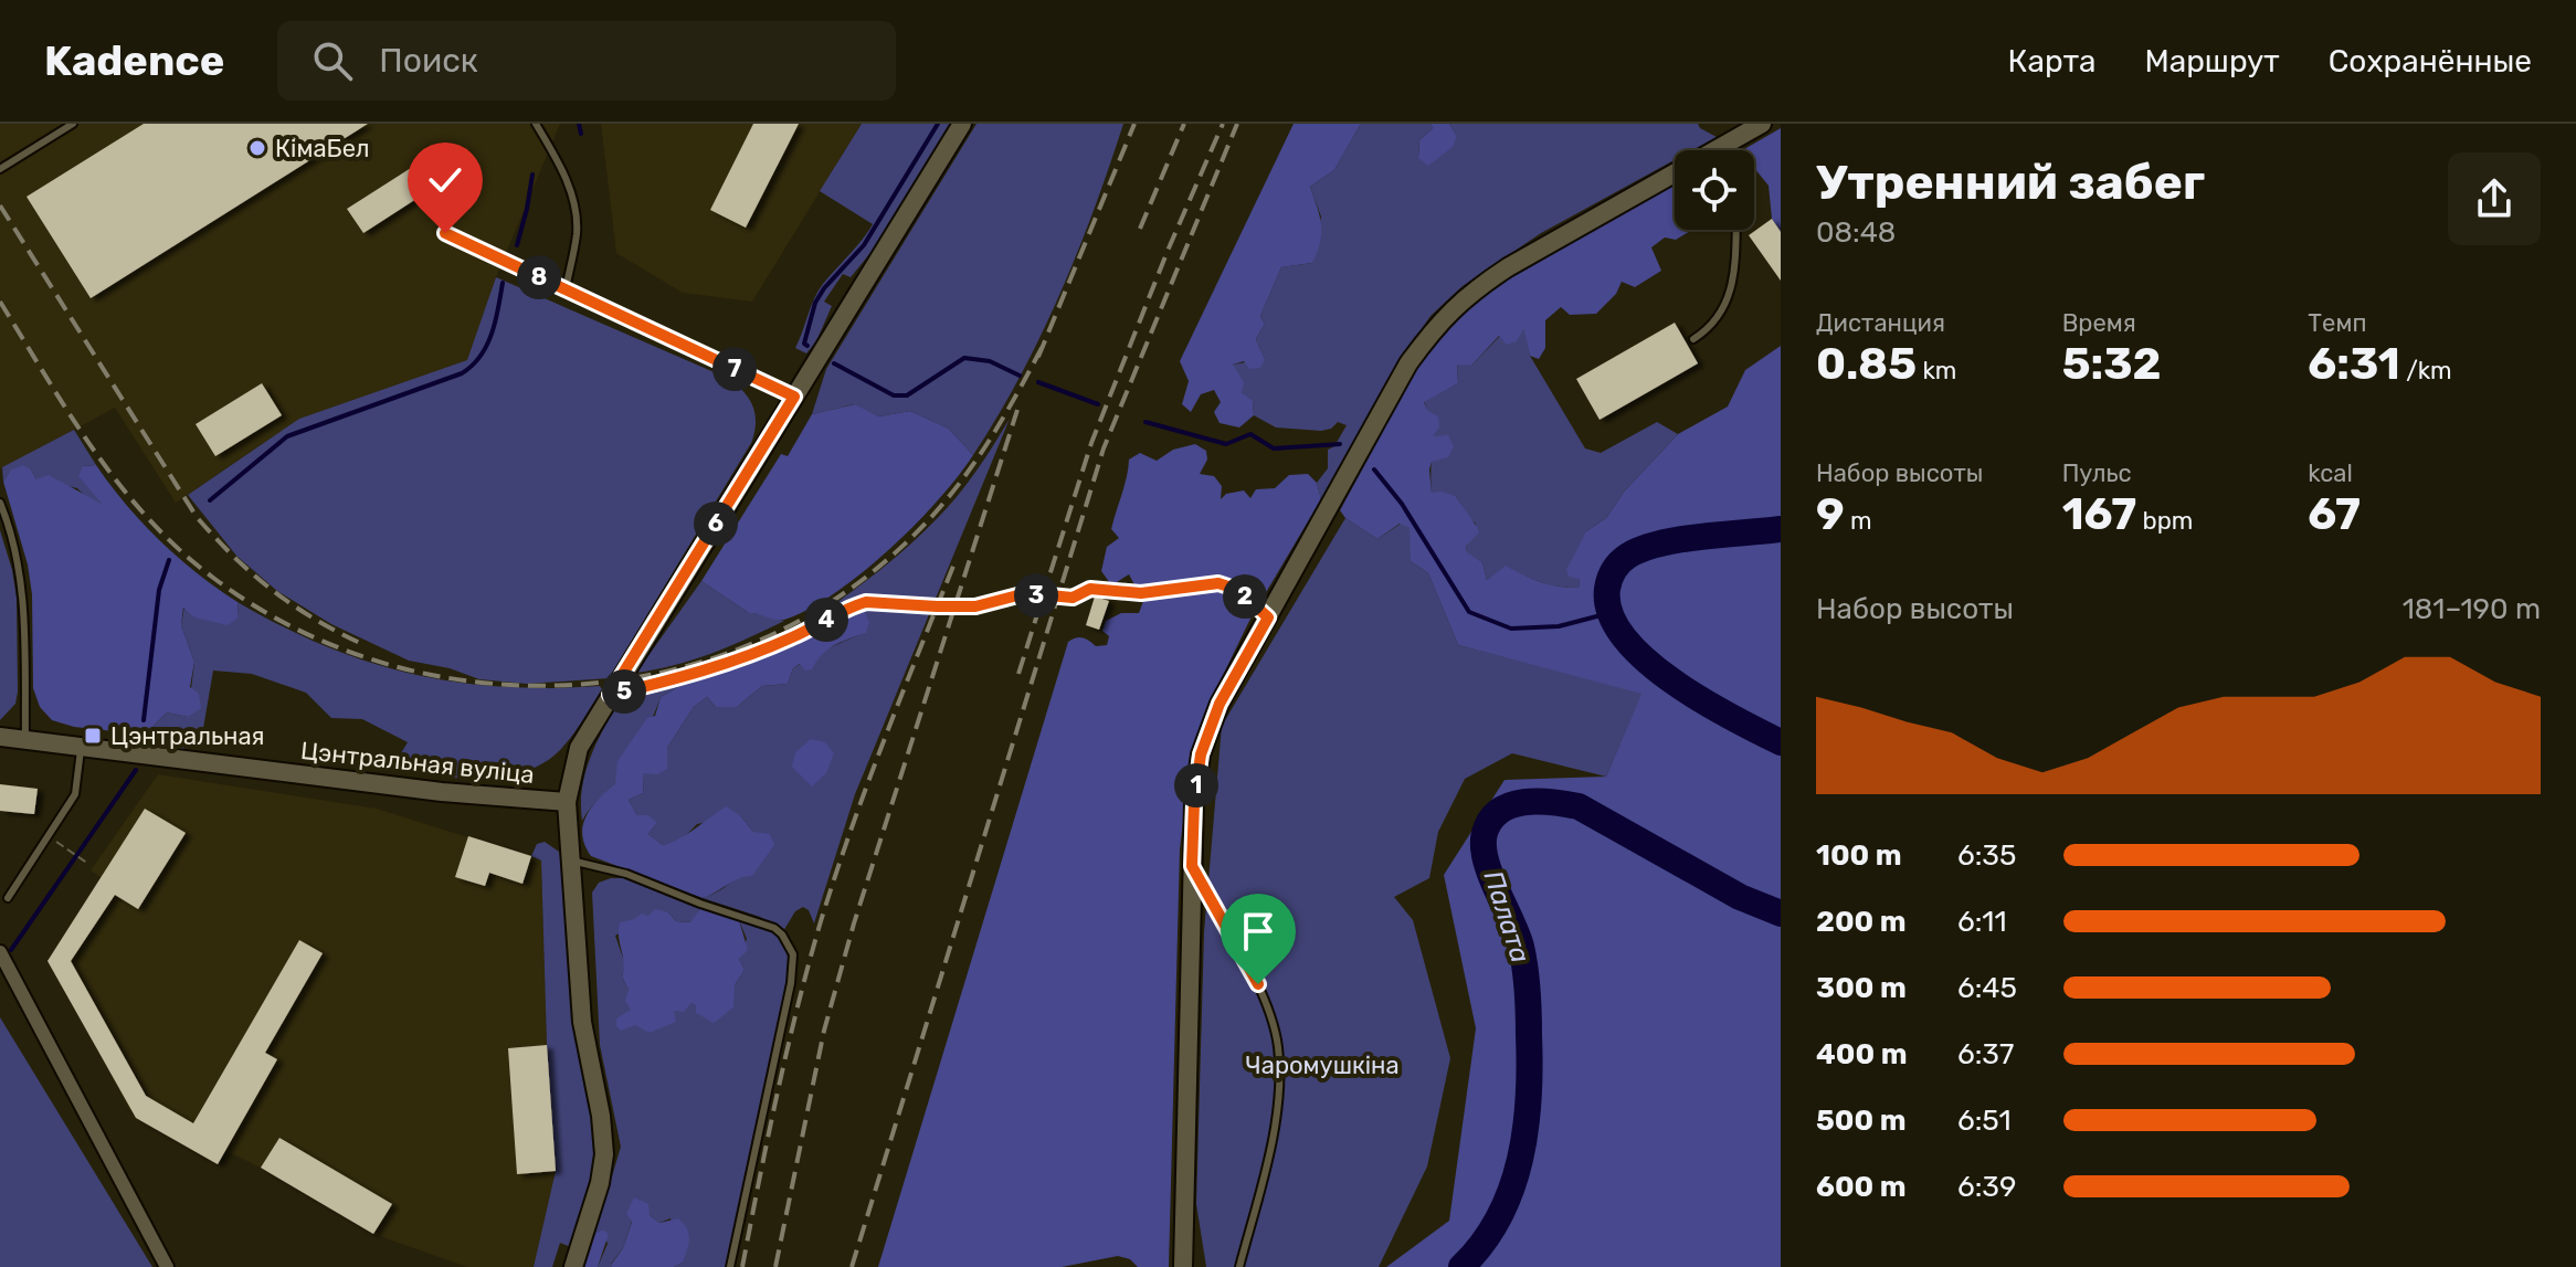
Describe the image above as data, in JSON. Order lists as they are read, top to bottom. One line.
{"streets":{"street":["Цэнтральная вуліца"]},"water":["Палата"],"parks":["Чаромушкіна"],"places":{"other":["КімаБел"],"transit":["Цэнтральная"]},"page":{"header":"Kadence","search":"Поиск","nav":["Карта","Маршрут","Сохранённые"],"heading":["Утренний забег","08:48"],"pins":["8","7","6","3","2","4","5","1"],"stats":[["Дистанция","0.85 km"],["Время","5:32"],["Темп","6:31 /km"],["Набор высоты","9 m"],["Пульс","167 bpm"],["kcal","67"]],"chart":["Набор высоты","181–190 m"],"list":[{"name":"100 m","note":"6:35"},{"name":"200 m","note":"6:11"},{"name":"300 m","note":"6:45"},{"name":"400 m","note":"6:37"},{"name":"500 m","note":"6:51"},{"name":"600 m","note":"6:39"}]}}
